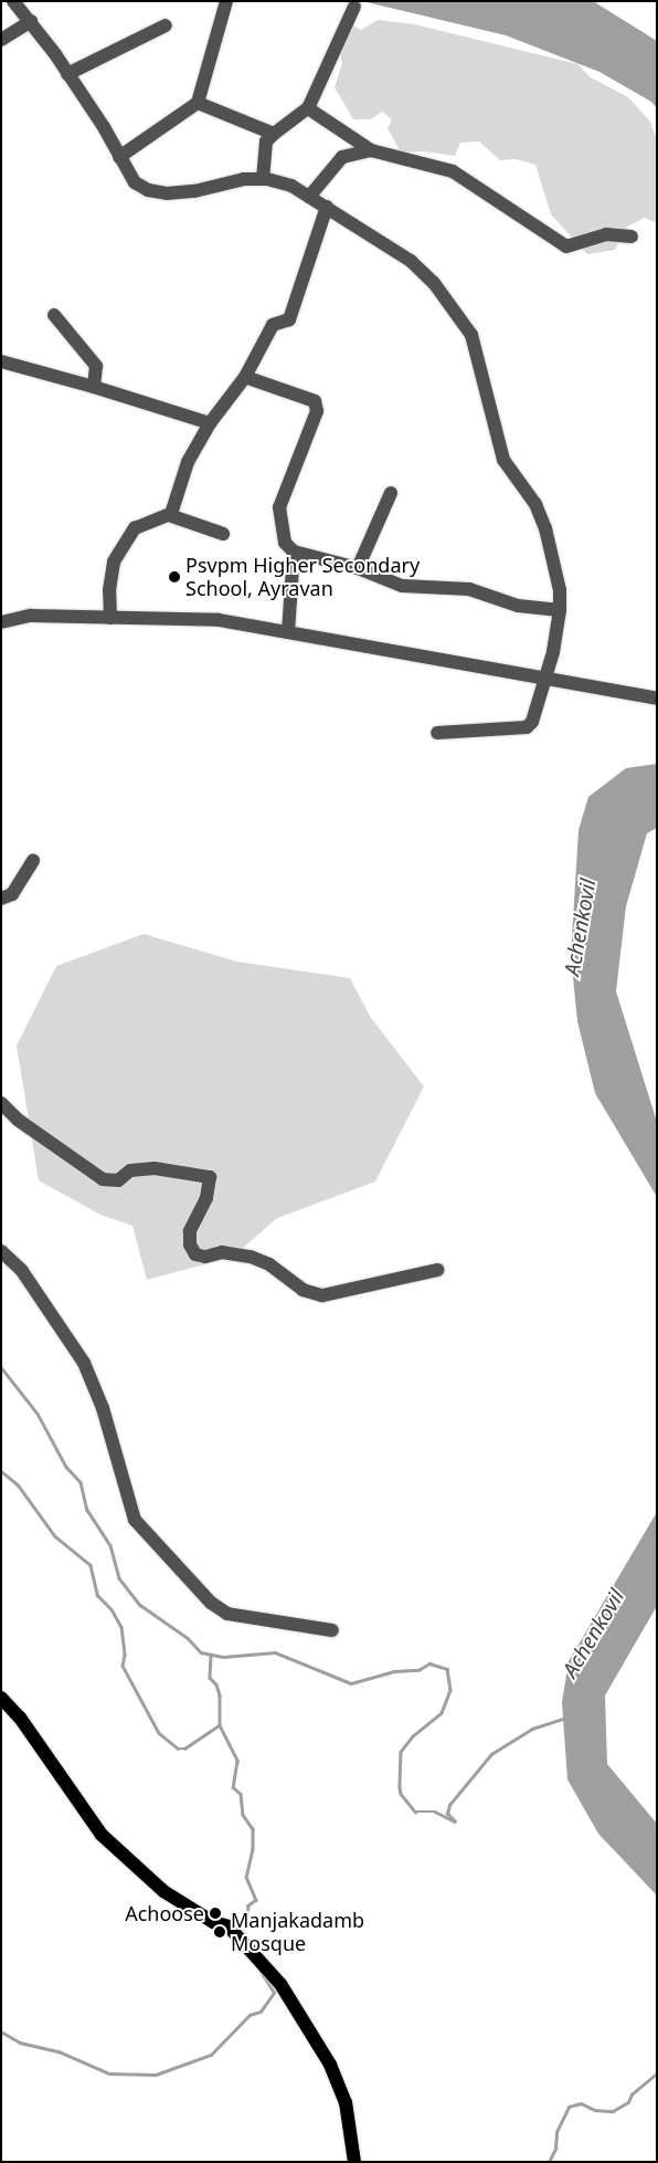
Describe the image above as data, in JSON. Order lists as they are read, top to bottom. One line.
{"water":["Achenkovil"],"places":["Psvpm Higher Secondary School, Ayravan","Achoose","Manjakadamb Mosque"]}
